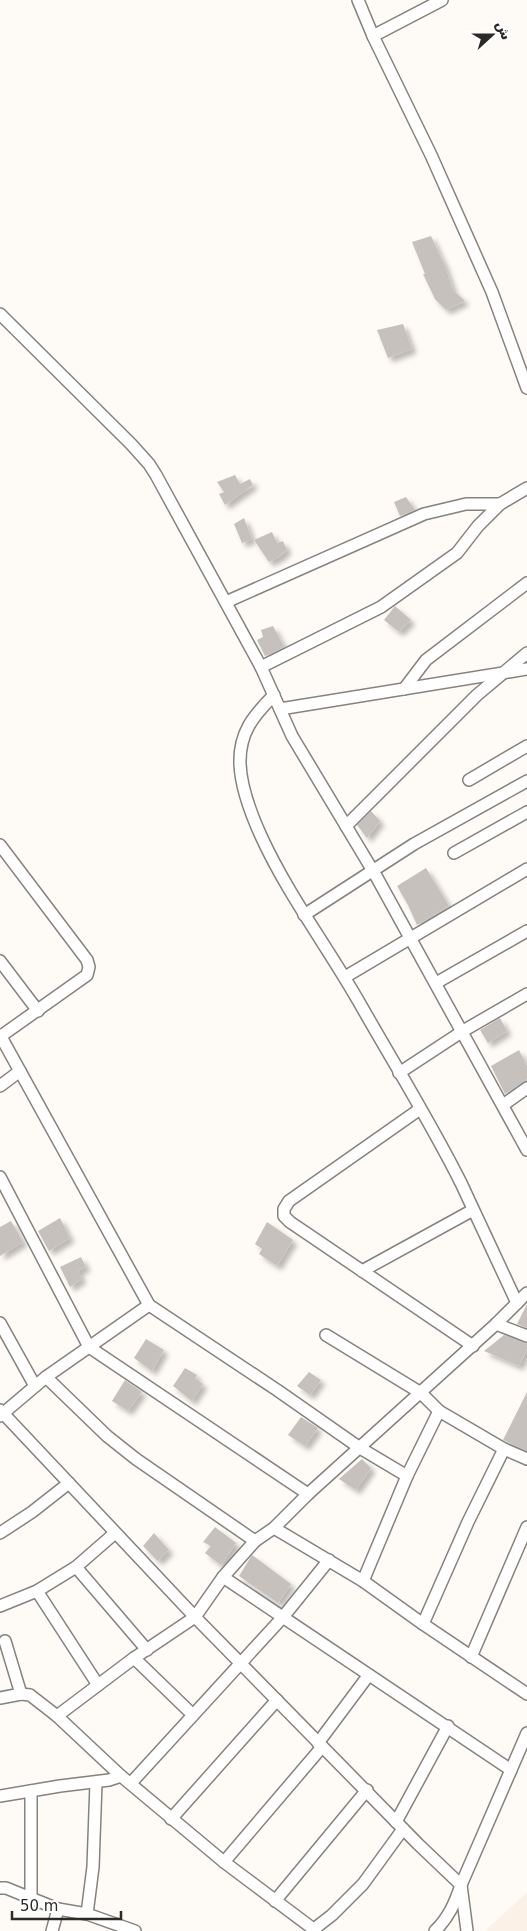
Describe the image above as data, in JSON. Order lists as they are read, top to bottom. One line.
{"scale_bar":"50 m","north":"right"}
